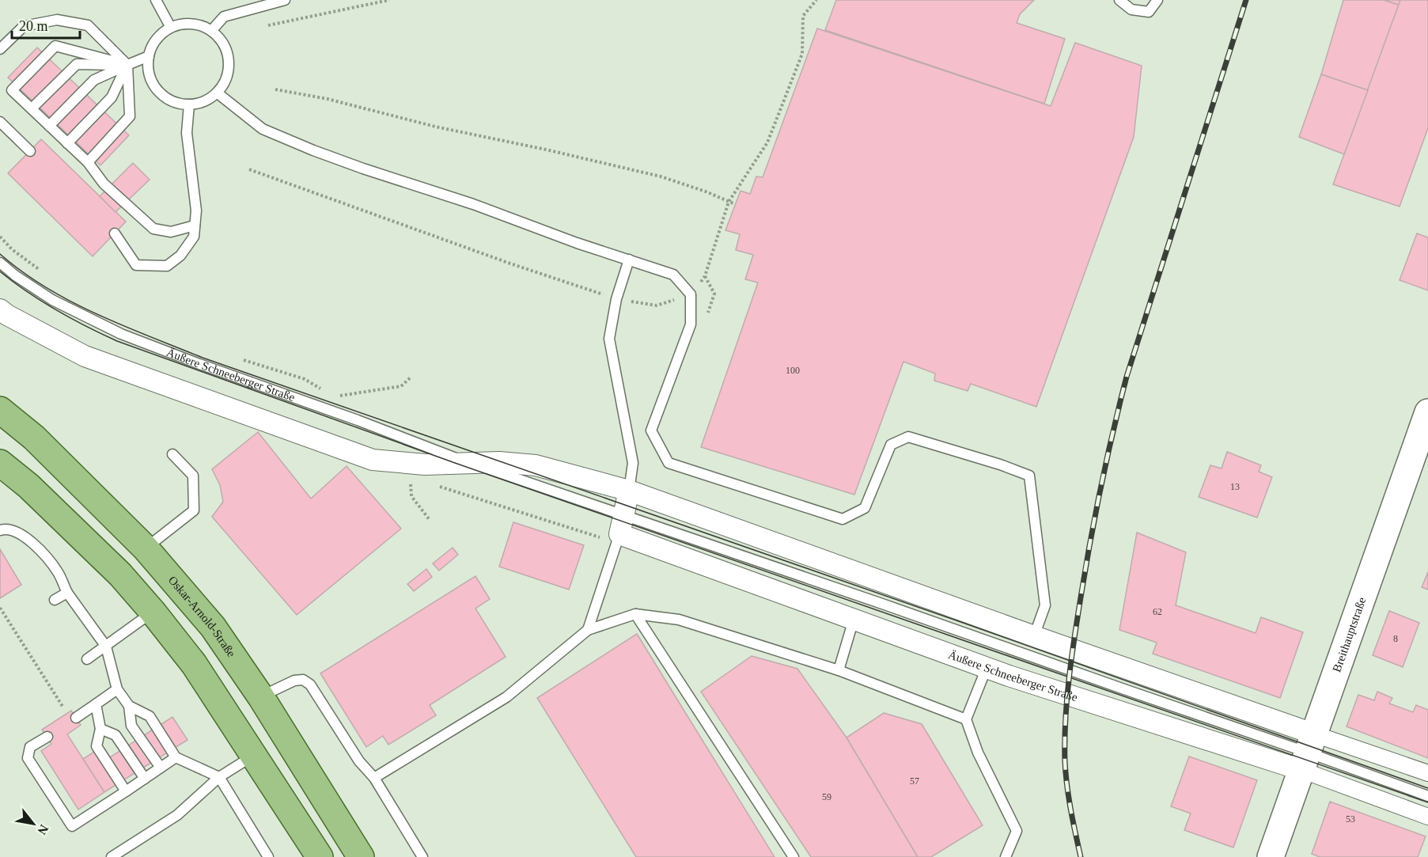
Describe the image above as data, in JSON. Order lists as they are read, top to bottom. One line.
{"streets":{"main road":["Oskar-Arnold-Straße","Breithauptstraße"],"street":["Äußere Schneeberger Straße"]},"crossings":[["Äußere Schneeberger Straße","Breithauptstraße"]],"house_numbers":["100","13","62","8","57","59","53"],"scale_bar":"20 m","north":"bottom right"}
